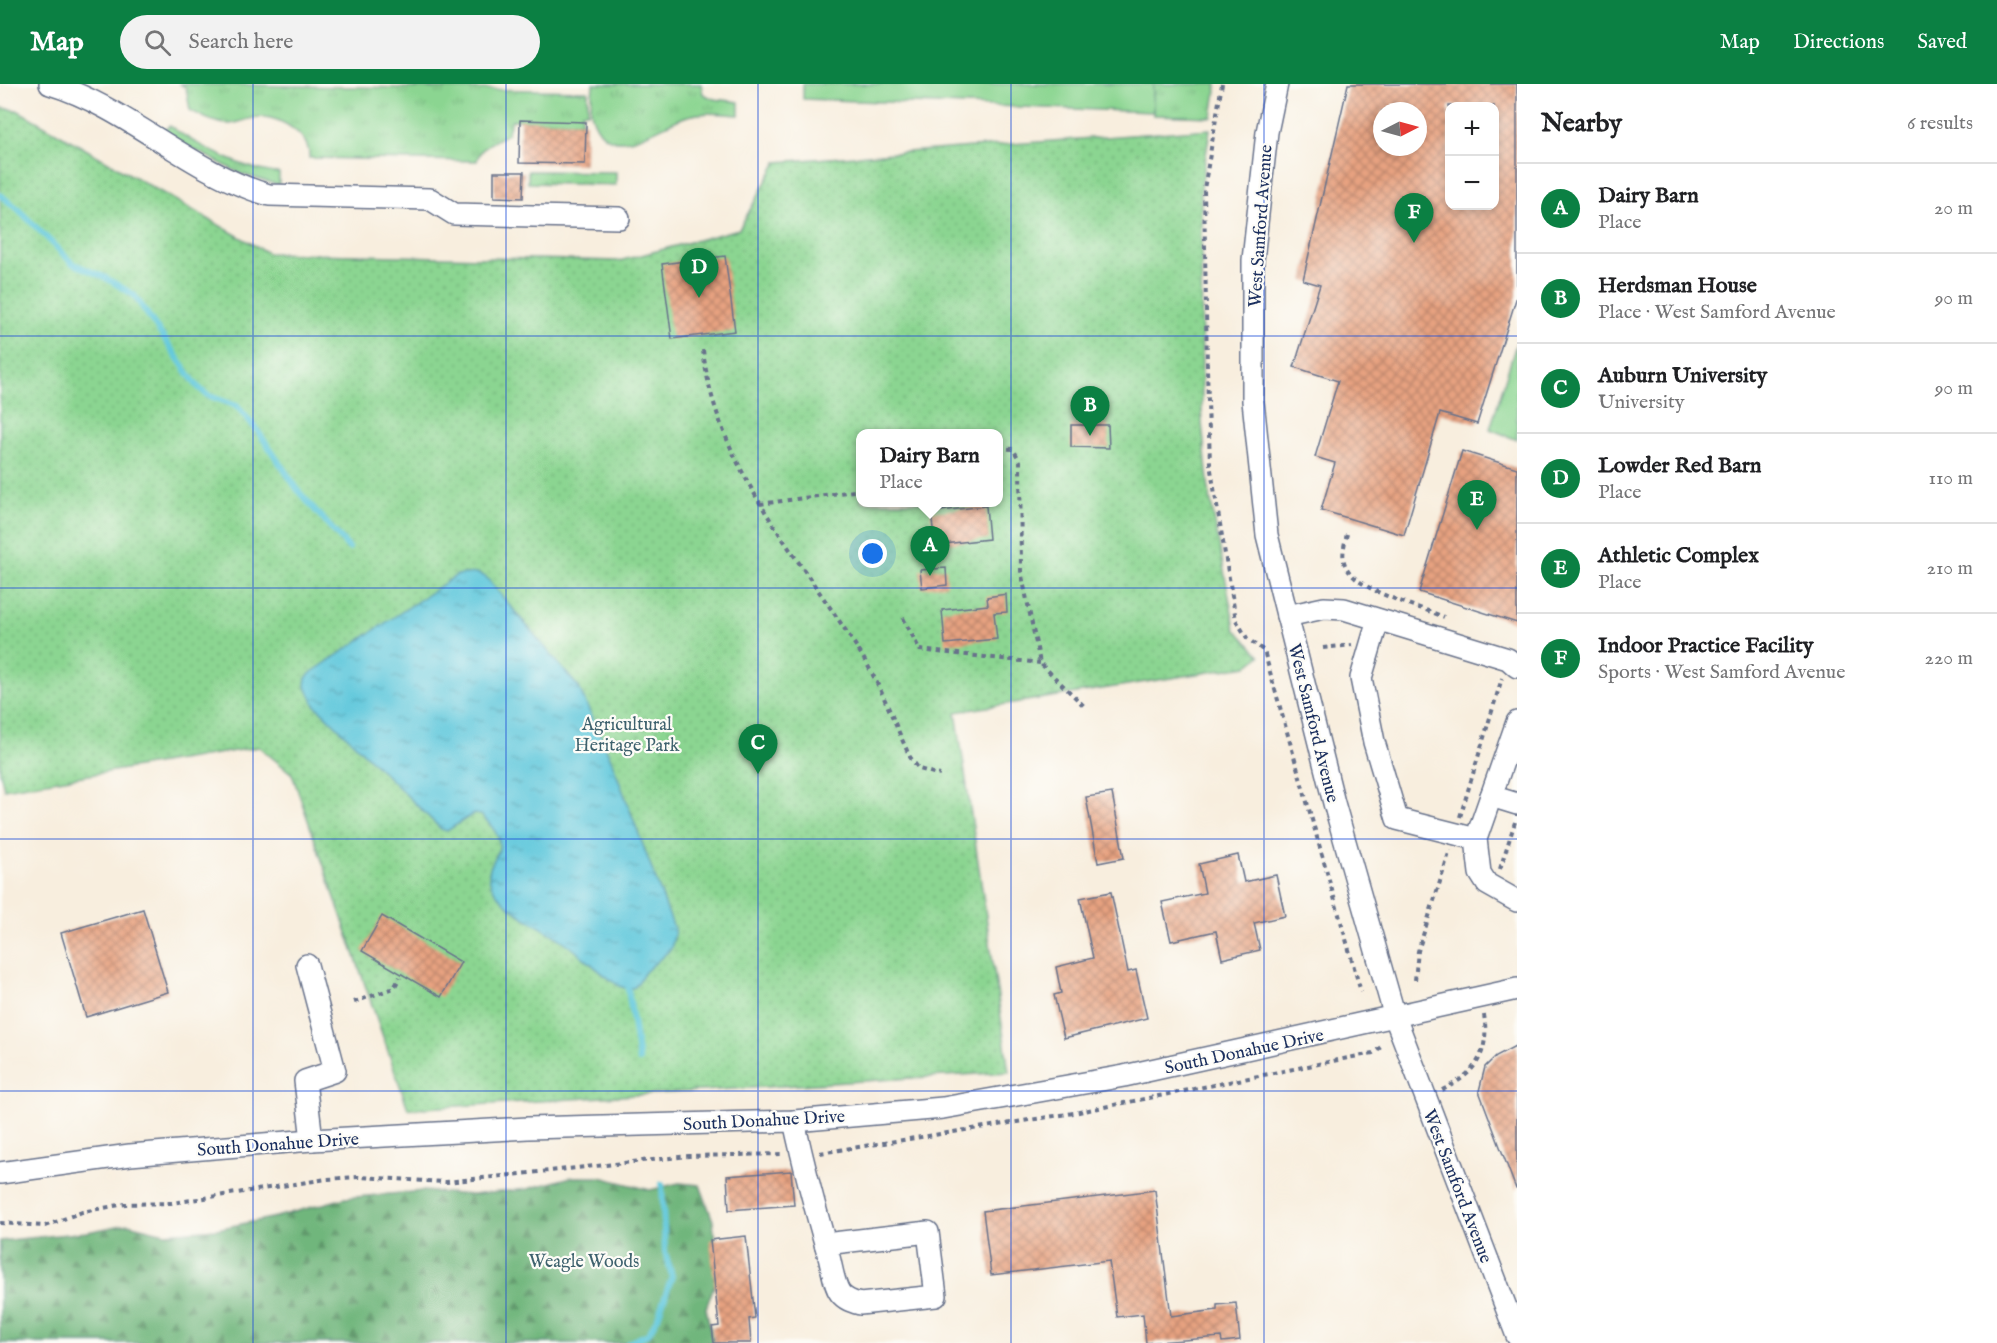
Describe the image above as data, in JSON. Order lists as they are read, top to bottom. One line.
{"streets":{"street":["West Samford Avenue","South Donahue Drive"]},"crossings":[["West Samford Avenue","South Donahue Drive"]],"parks":["Agricultural Heritage Park","Weagle Woods"],"north":"right","page":{"header":"Map","search":"Search here","nav":["Map","Directions","Saved"],"heading":["Nearby","6 results"],"map_buttons":["+","−"],"list":[{"mark":"A","name":"Dairy Barn","note":"Place","value":"20 m"},{"mark":"B","name":"Herdsman House","note":"Place · West Samford Avenue","value":"90 m"},{"mark":"C","name":"Auburn University","note":"University","value":"90 m"},{"mark":"D","name":"Lowder Red Barn","note":"Place","value":"110 m"},{"mark":"E","name":"Athletic Complex","note":"Place","value":"210 m"},{"mark":"F","name":"Indoor Practice Facility","note":"Sports · West Samford Avenue","value":"220 m"}],"pins":["F","D","B","E","A","C"],"popup":["Dairy Barn","Place"]}}
